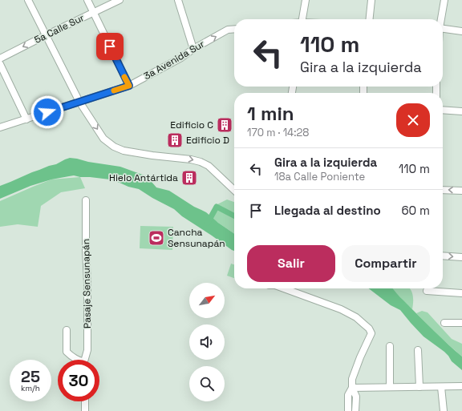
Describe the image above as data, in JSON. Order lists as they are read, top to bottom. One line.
{"streets":{"street":["5a Calle Sur","3a Avenida Sur","Pasaje Sensunapán"]},"one_way":["5a Calle Sur"],"places":{"building":["Edificio C","Edificio D","Hielo Antártida"],"sports":["Cancha Sensunapán"]},"north":"top right","page":{"turn":["110 m","Gira a la izquierda"],"heading":["1 min","170 m · 14:28"],"list":[{"name":"Gira a la izquierda","note":"18a Calle Poniente","value":"110 m"},{"name":"Llegada al destino","value":"60 m"}],"buttons":["Salir","Compartir"],"speed":"25 km/h","limit":"30"}}
